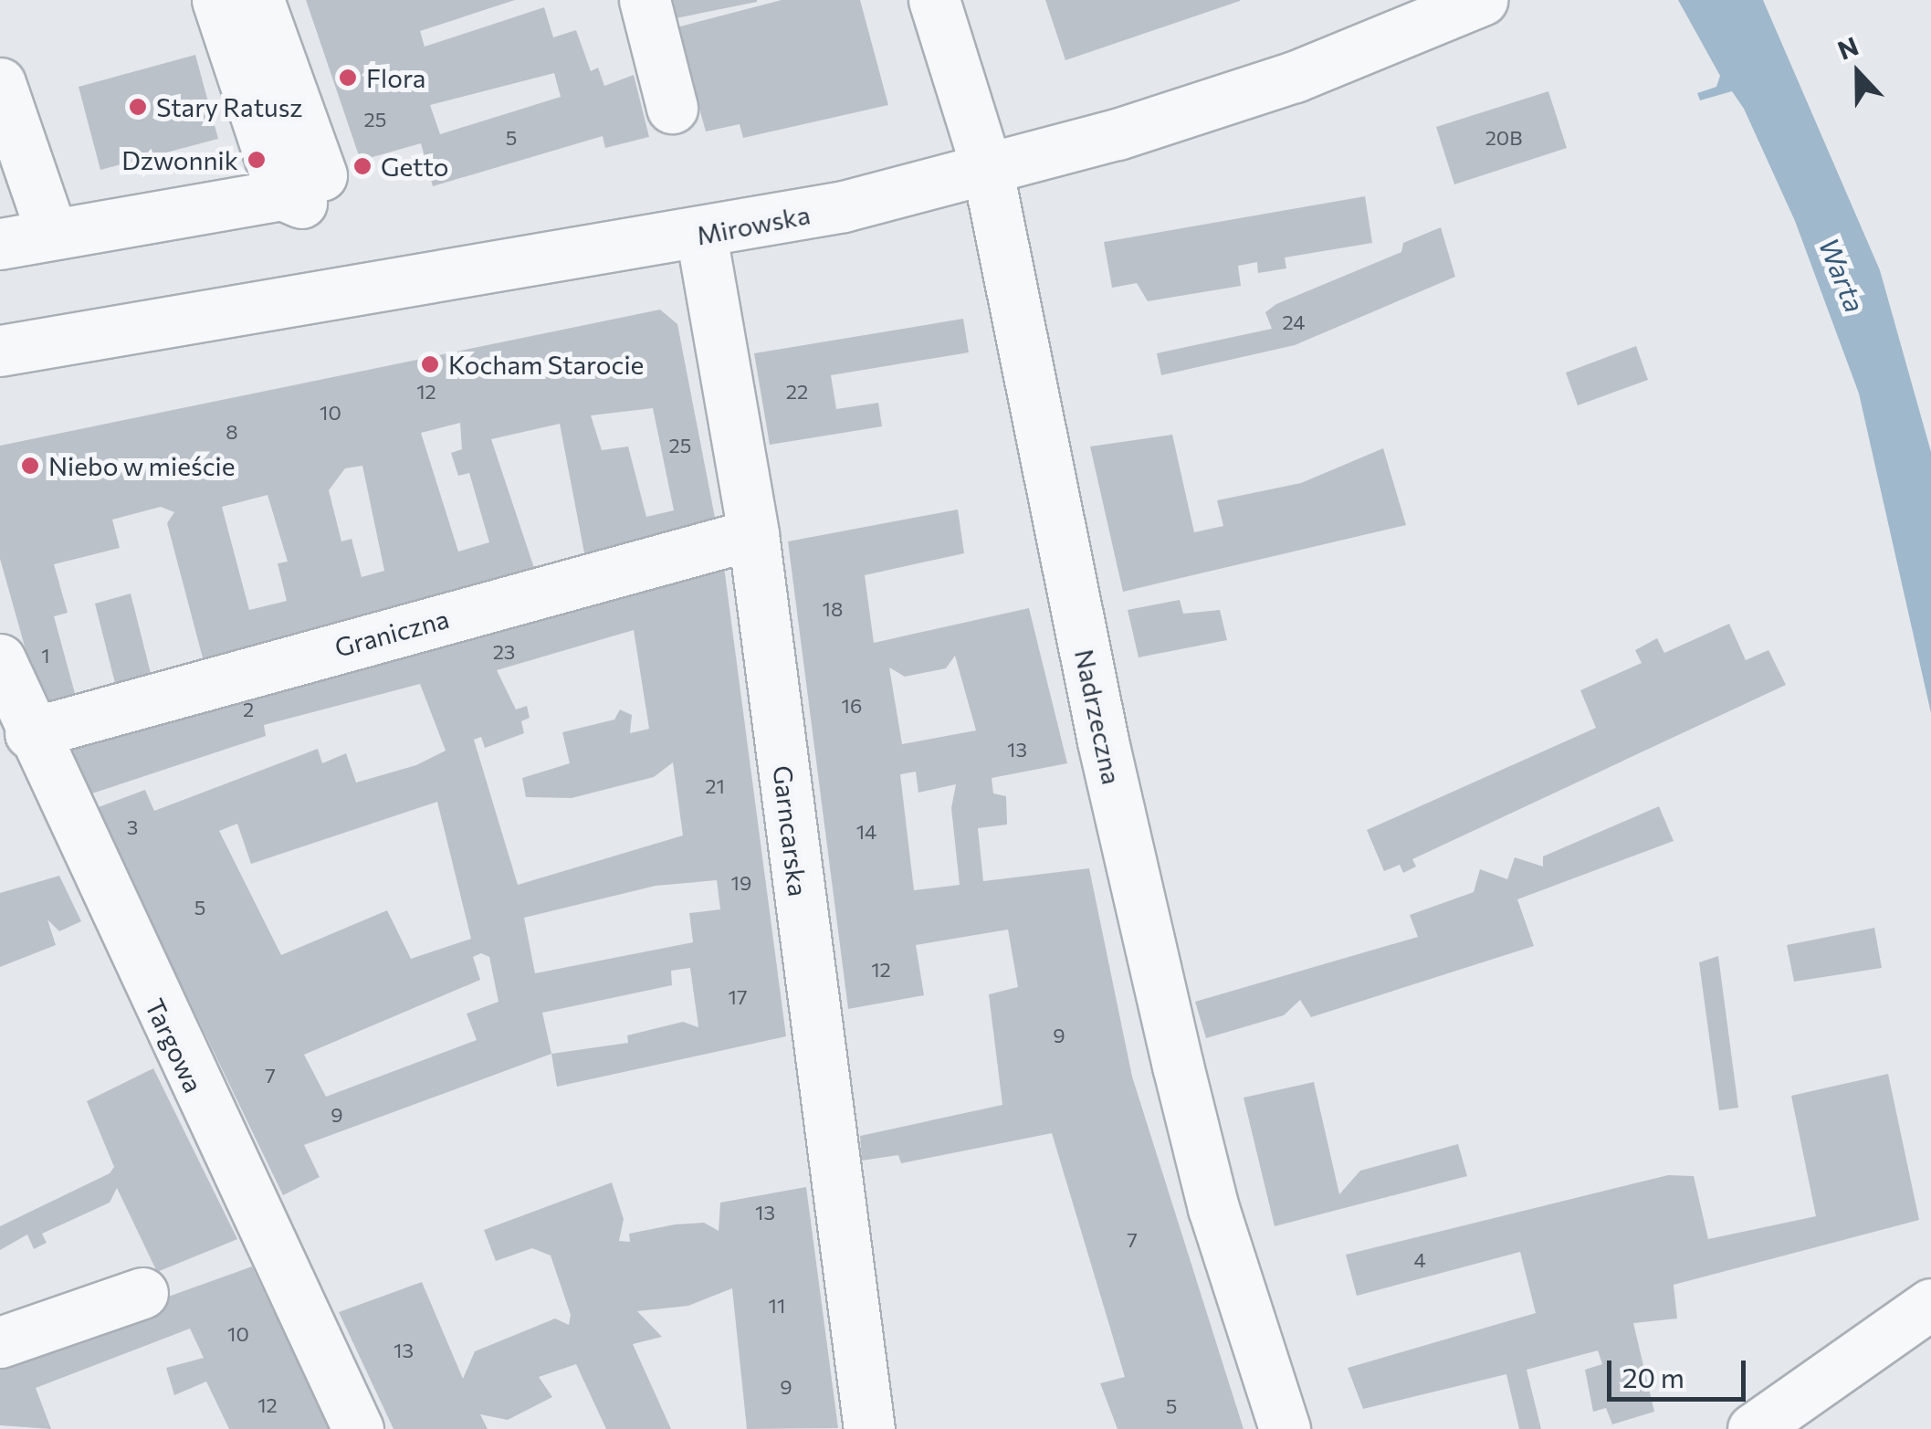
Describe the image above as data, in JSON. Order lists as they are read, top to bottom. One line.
{"streets":{"street":["Mirowska","Graniczna","Nadrzeczna","Garncarska","Targowa"]},"crossings":[["Mirowska","Nadrzeczna"],["Mirowska","Garncarska"],["Graniczna","Garncarska"],["Graniczna","Targowa"]],"water":["Warta"],"places":["Flora","Stary Ratusz","Dzwonnik","Getto","Kocham Starocie","Niebo w mieście"],"house_numbers":["25","5","20B","24","12","22","10","8","25","18","23","1","16","2","13","21","3","14","19","5","12","17","9","7","9","13","7","4","11","10","13","9","12","5"],"scale_bar":"20 m","north":"top"}
